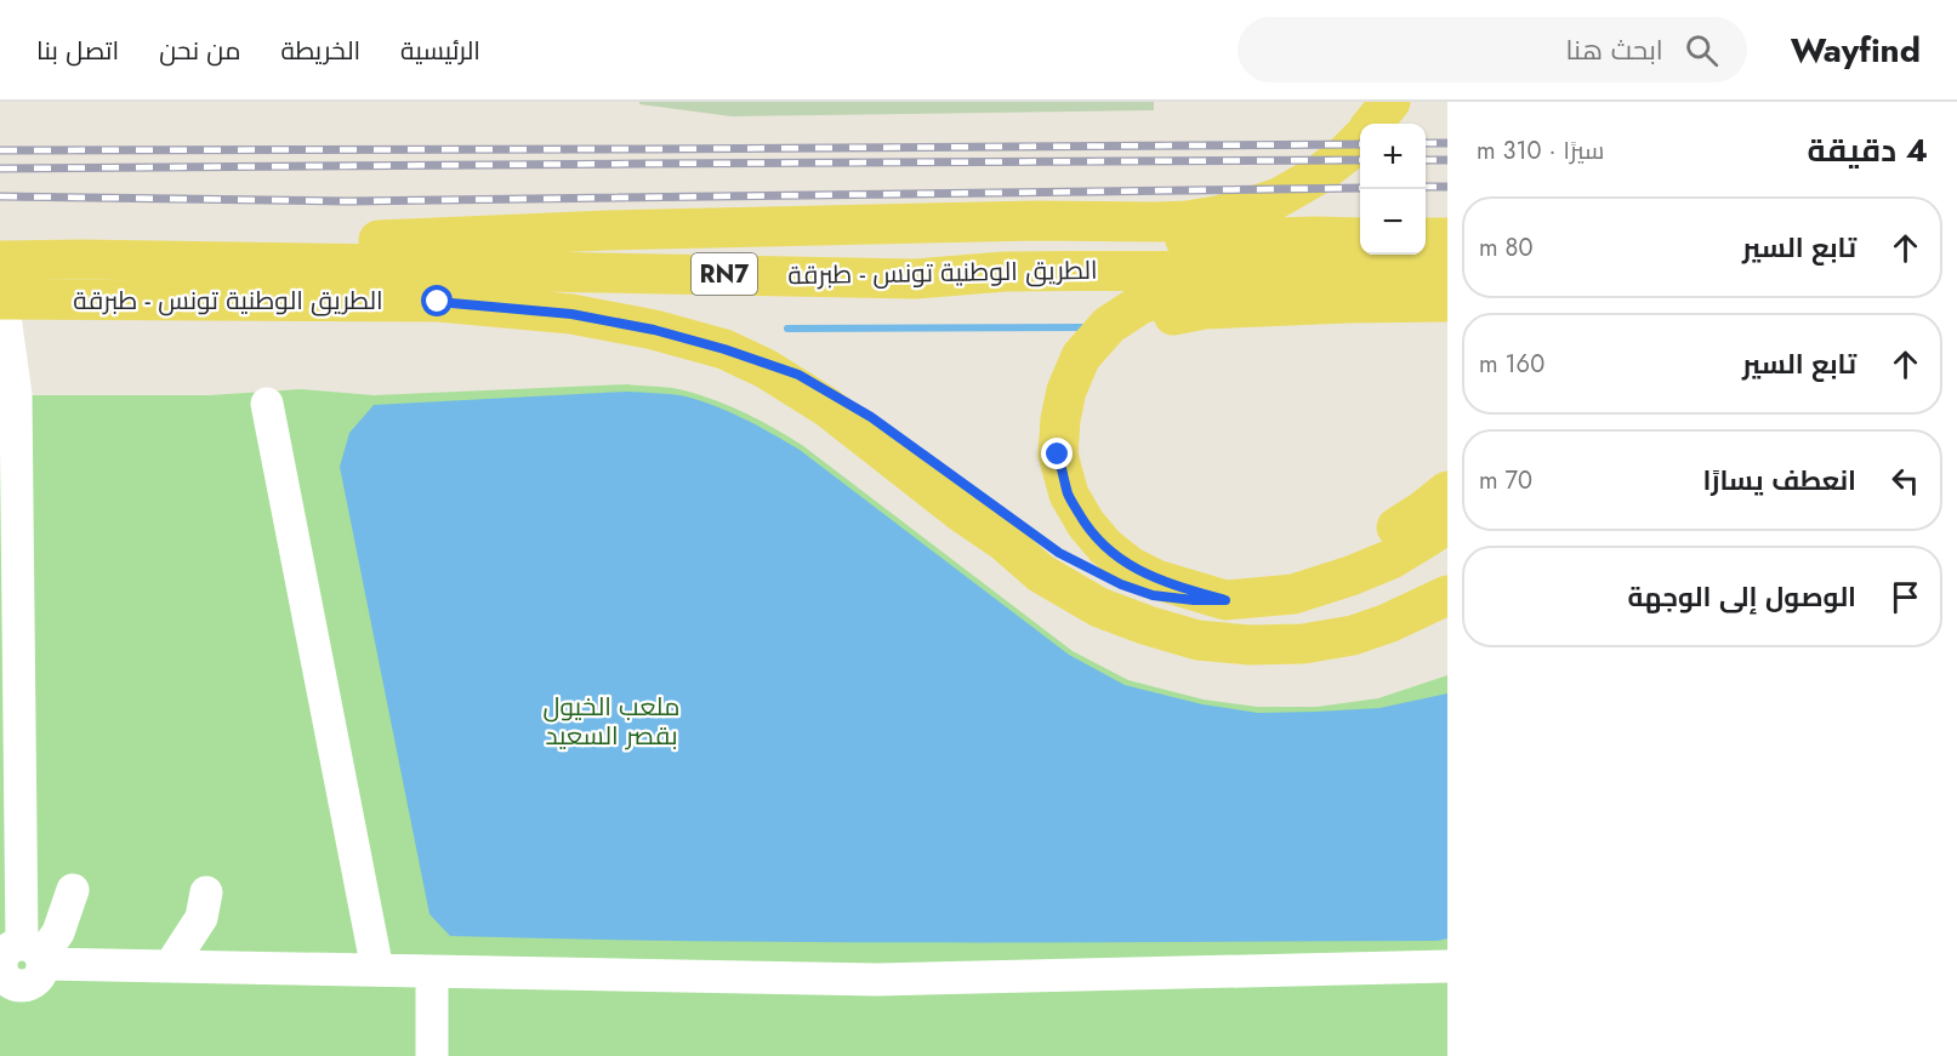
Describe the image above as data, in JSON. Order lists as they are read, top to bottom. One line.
{"streets":{"main road":["الطريق الوطنية تونس - طبرقة","RN7"]},"parks":["ملعب الخيول بقصر السعيد"],"page":{"header":"Wayfind","search":"ابحث هنا","nav":["الرئيسية","الخريطة","من نحن","اتصل بنا"],"heading":["4 دقيقة","سيرًا · 310 m"],"map_buttons":["+","−"],"list":[["تابع السير","80 m"],["تابع السير","160 m"],["انعطف يسارًا","70 m"],"الوصول إلى الوجهة"]}}
